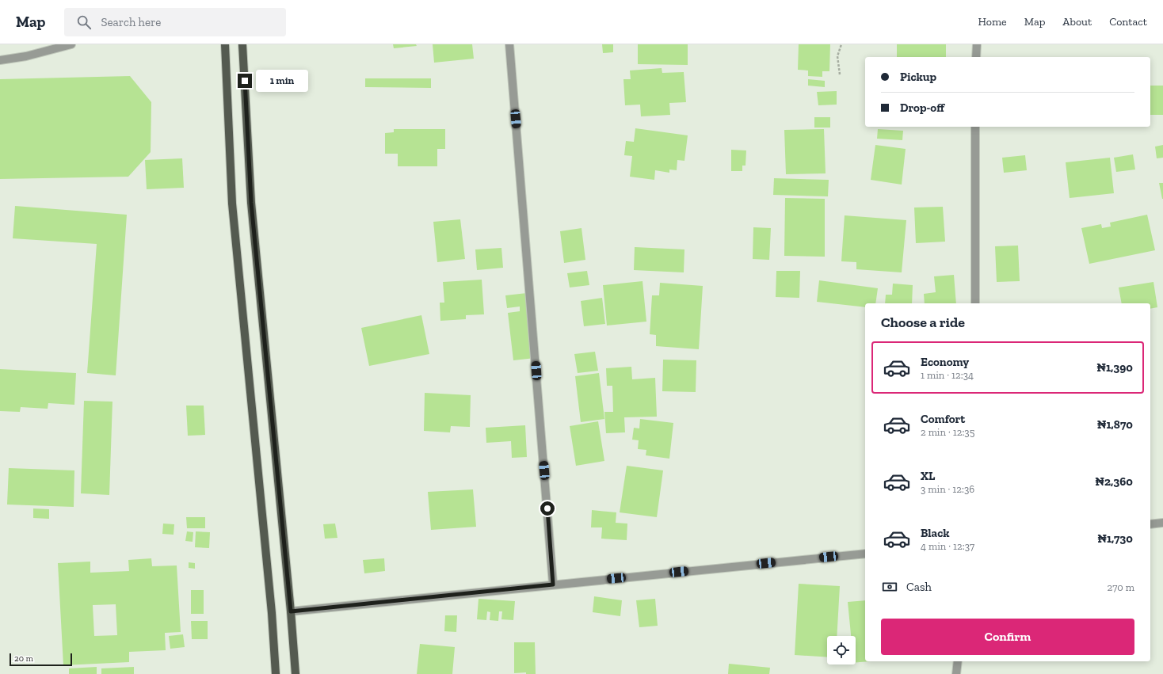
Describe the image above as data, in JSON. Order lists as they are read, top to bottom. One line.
{"scale_bar":"20 m","page":{"header":"Map","search":"Search here","nav":["Home","Map","About","Contact"],"banner":["Pickup","Drop-off"],"bubble":"1 min","heading":"Choose a ride","list":[{"name":"Economy","note":"1 min · 12:34","value":"₦1,390"},{"name":"Comfort","note":"2 min · 12:35","value":"₦1,870"},{"name":"XL","note":"3 min · 12:36","value":"₦2,360"},{"name":"Black","note":"4 min · 12:37","value":"₦1,730"}],"pay":["Cash","270 m"],"buttons":"Confirm","scale":"20 m"}}
